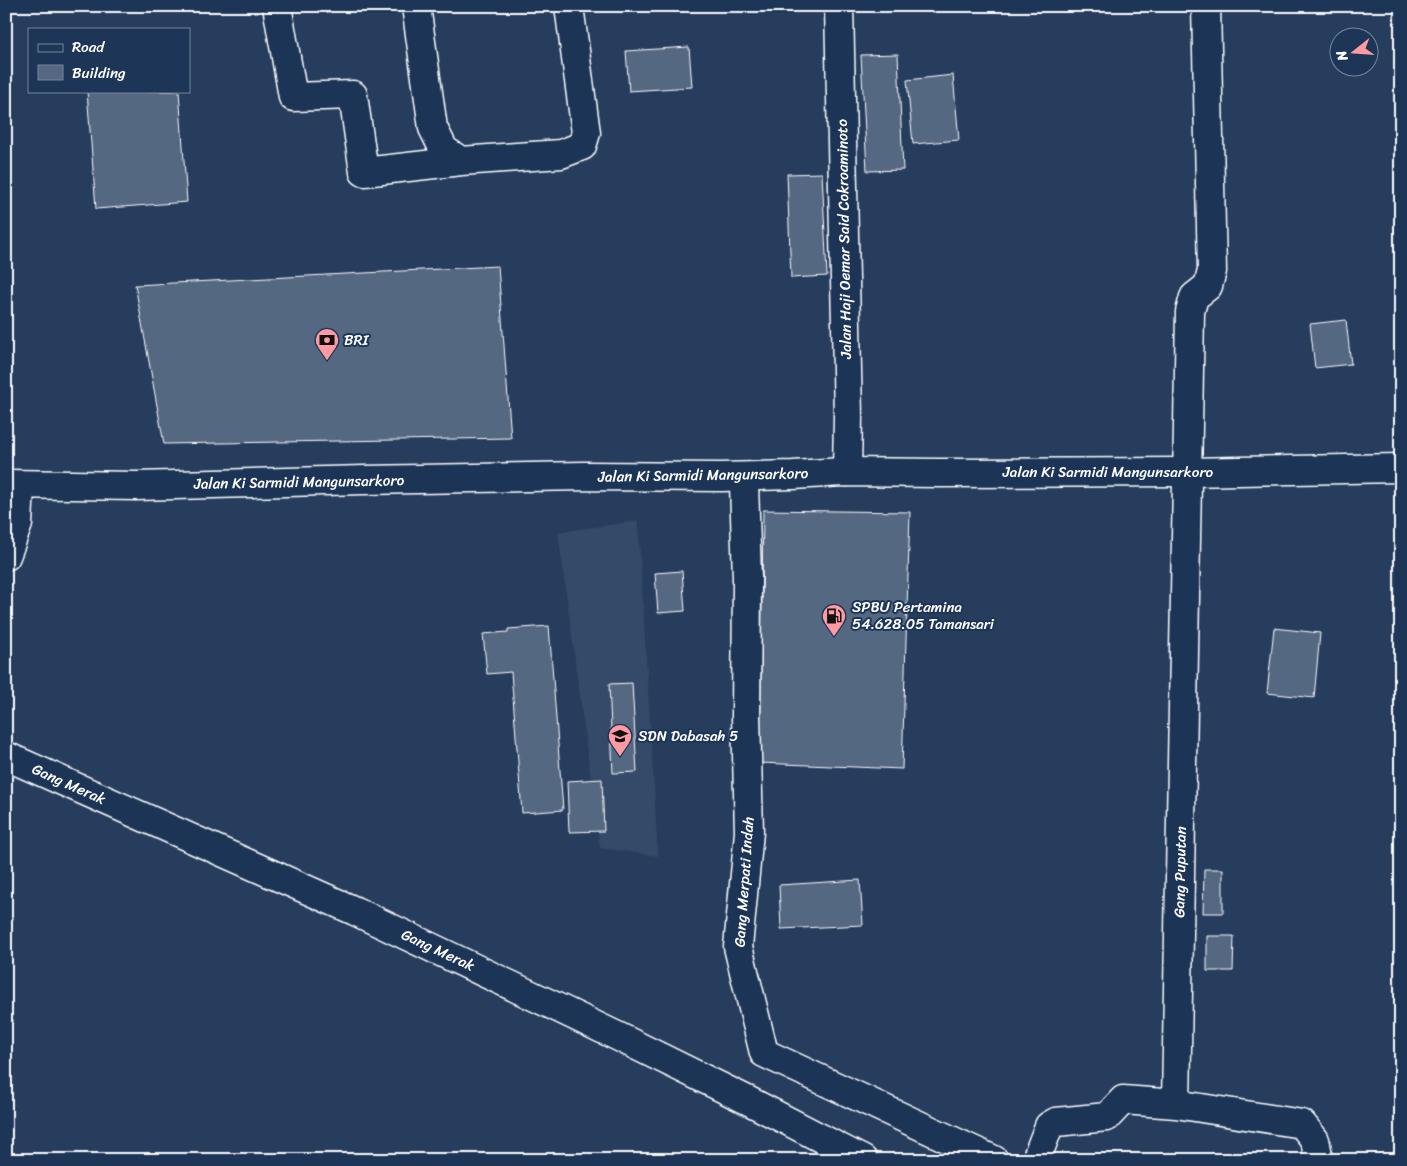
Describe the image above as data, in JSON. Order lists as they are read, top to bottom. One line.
{"streets":{"street":["Jalan Haji Oemar Said Cokroaminoto","Jalan Ki Sarmidi Mangunsarkoro","Gang Merak","Gang Puputan","Gang Merpati Indah"]},"crossings":[["Jalan Haji Oemar Said Cokroaminoto","Jalan Ki Sarmidi Mangunsarkoro"],["Jalan Ki Sarmidi Mangunsarkoro","Gang Puputan"]],"places":{"bank":["BRI"],"fuel station":["SPBU Pertamina 54.628.05 Tamansari"],"school or university":["SDN Dabasah 5"]},"legend":["Road","Building"],"north":"left"}
